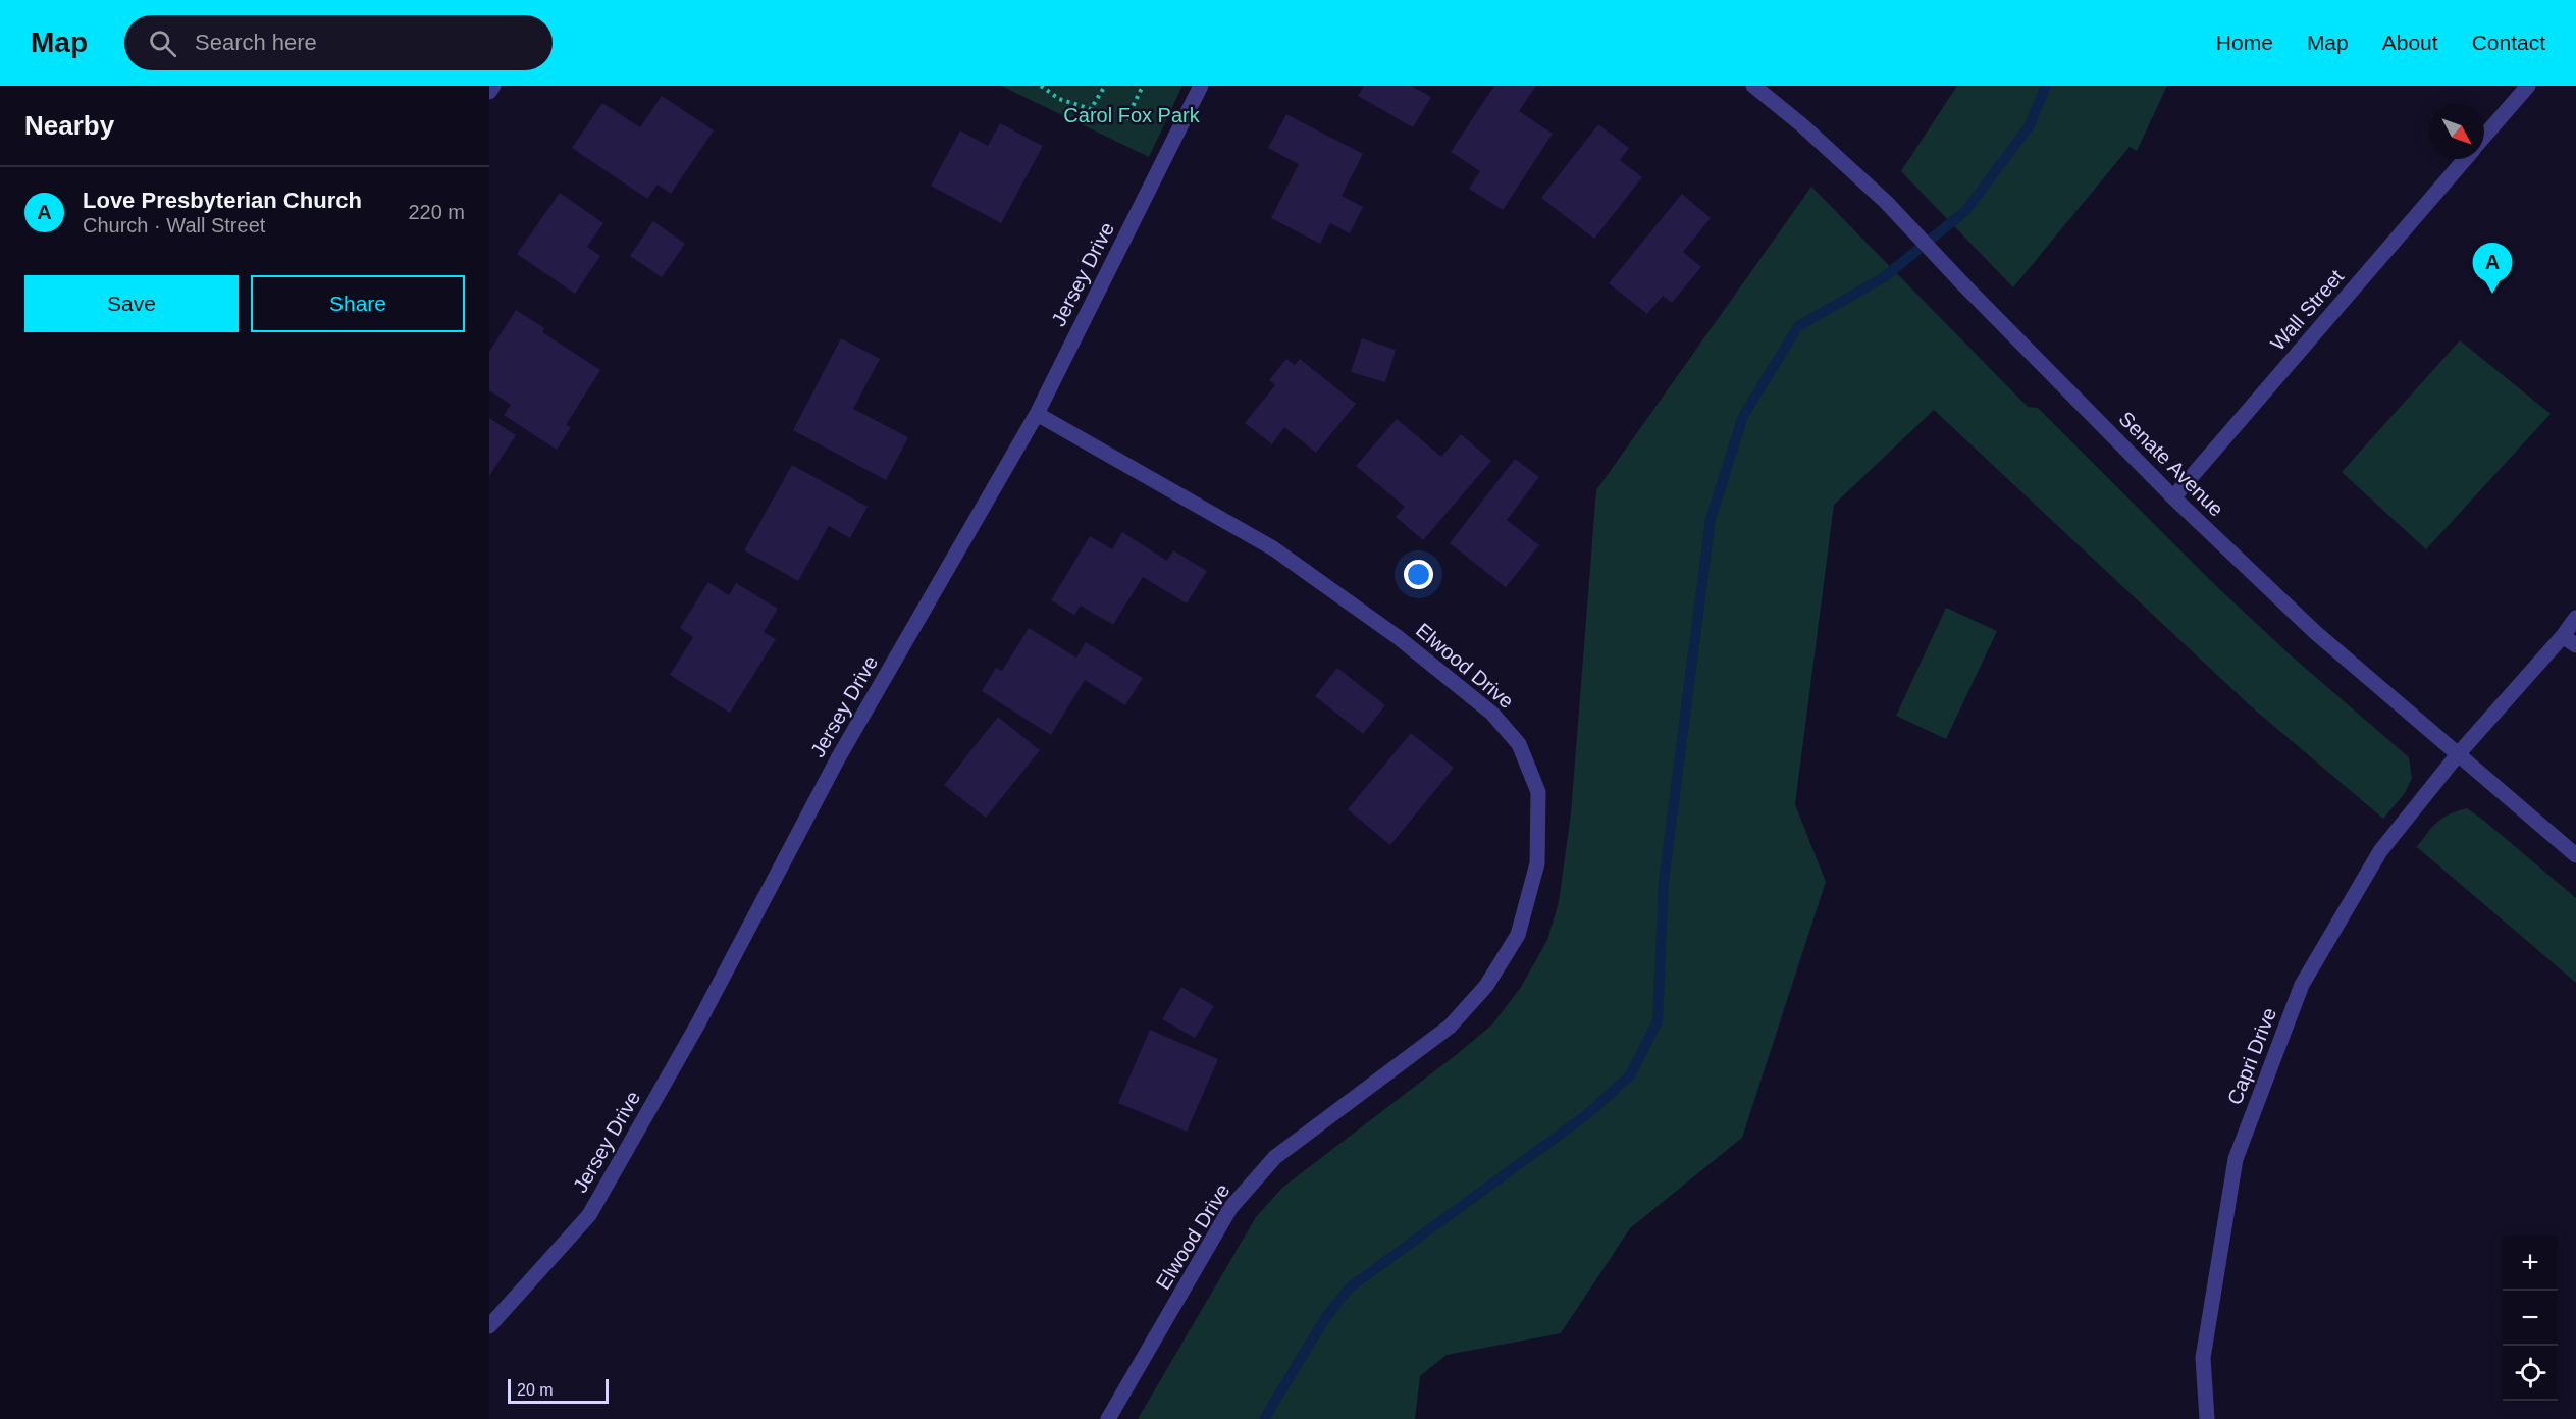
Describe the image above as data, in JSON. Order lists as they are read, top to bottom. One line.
{"streets":{"street":["Jersey Drive","Wall Street","Senate Avenue","Elwood Drive","Capri Drive"]},"crossings":[["Jersey Drive","Elwood Drive"],["Wall Street","Senate Avenue"],["Senate Avenue","Capri Drive"]],"parks":["Carol Fox Park"],"scale_bar":"20 m","north":"bottom right","page":{"header":"Map","search":"Search here","nav":["Home","Map","About","Contact"],"heading":"Nearby","list":[{"mark":"A","name":"Love Presbyterian Church","note":"Church · Wall Street","value":"220 m"}],"pins":"A","buttons":["Save","Share"],"map_buttons":["+","−"],"scale":"20 m"}}
